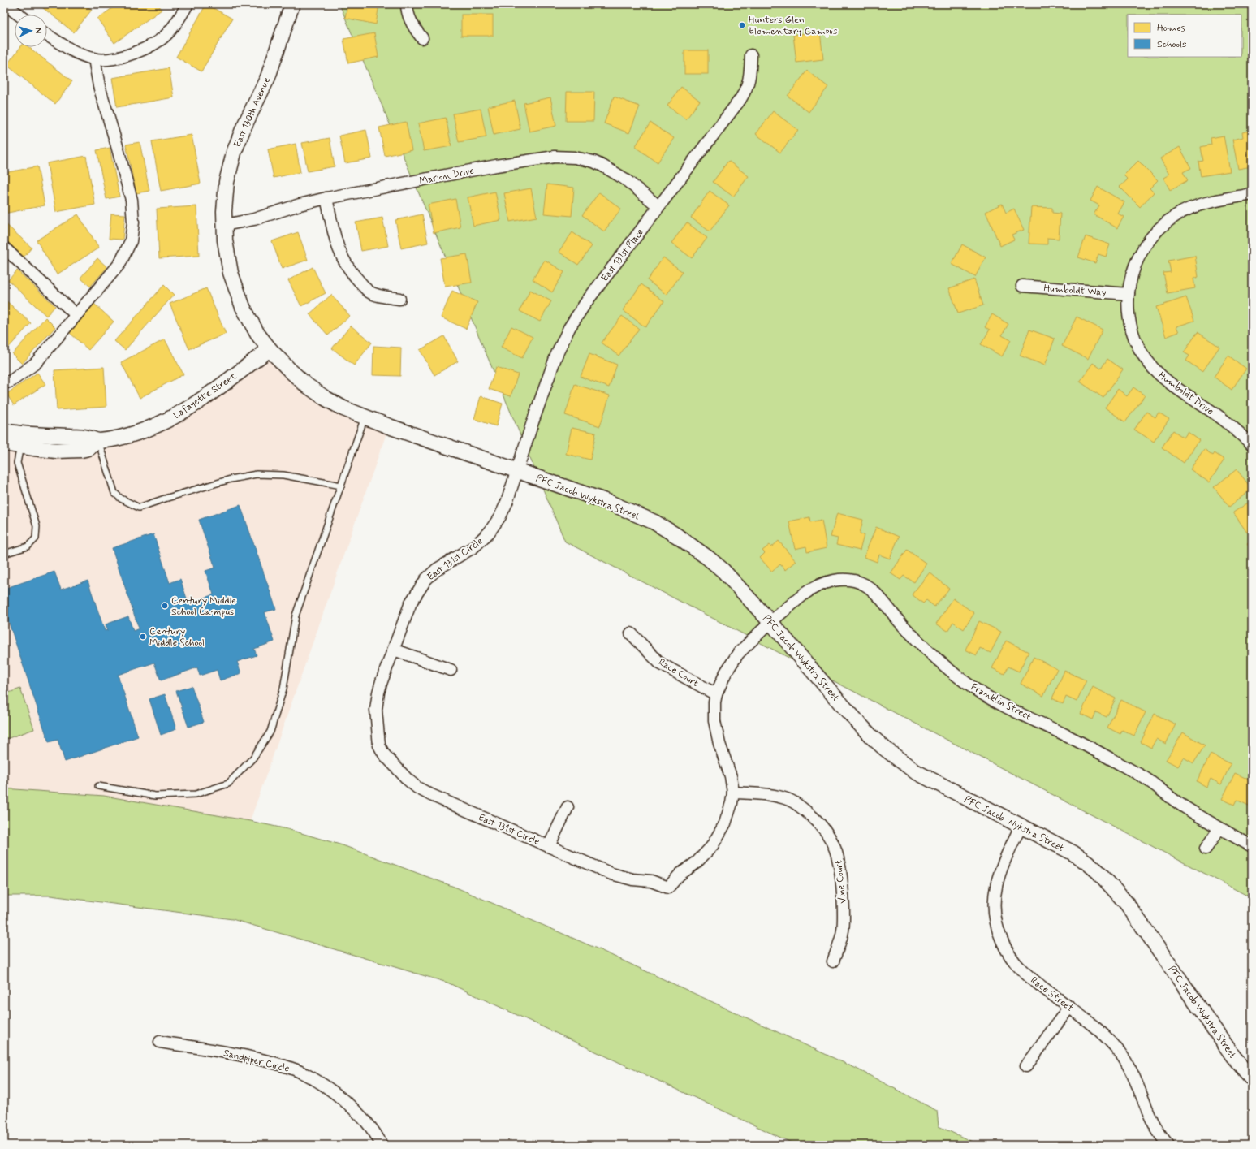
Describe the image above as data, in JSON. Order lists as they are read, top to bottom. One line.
{"streets":{"street":["East 130th Avenue","Marion Drive","East 131st Place","Humboldt Way","Humboldt Drive","Lafayette Street","PFC Jacob Wykstra Street","East 131st Circle","Race Court","Franklin Street","Vine Court","Race Street","Sandpiper Circle"]},"crossings":[["East 130th Avenue","Marion Drive"],["East 130th Avenue","Lafayette Street"],["East 130th Avenue","PFC Jacob Wykstra Street"],["Marion Drive","East 131st Place"],["East 131st Place","PFC Jacob Wykstra Street"],["East 131st Place","East 131st Circle"],["Humboldt Way","Humboldt Drive"],["Lafayette Street","PFC Jacob Wykstra Street"],["PFC Jacob Wykstra Street","East 131st Circle"],["PFC Jacob Wykstra Street","Franklin Street"],["PFC Jacob Wykstra Street","Race Street"],["East 131st Circle","Race Court"],["East 131st Circle","Franklin Street"],["East 131st Circle","Vine Court"]],"places":["Hunters Glen Elementary Campus","Century Middle School Campus","Century Middle School"],"legend":["Homes","Schools"],"north":"right"}
